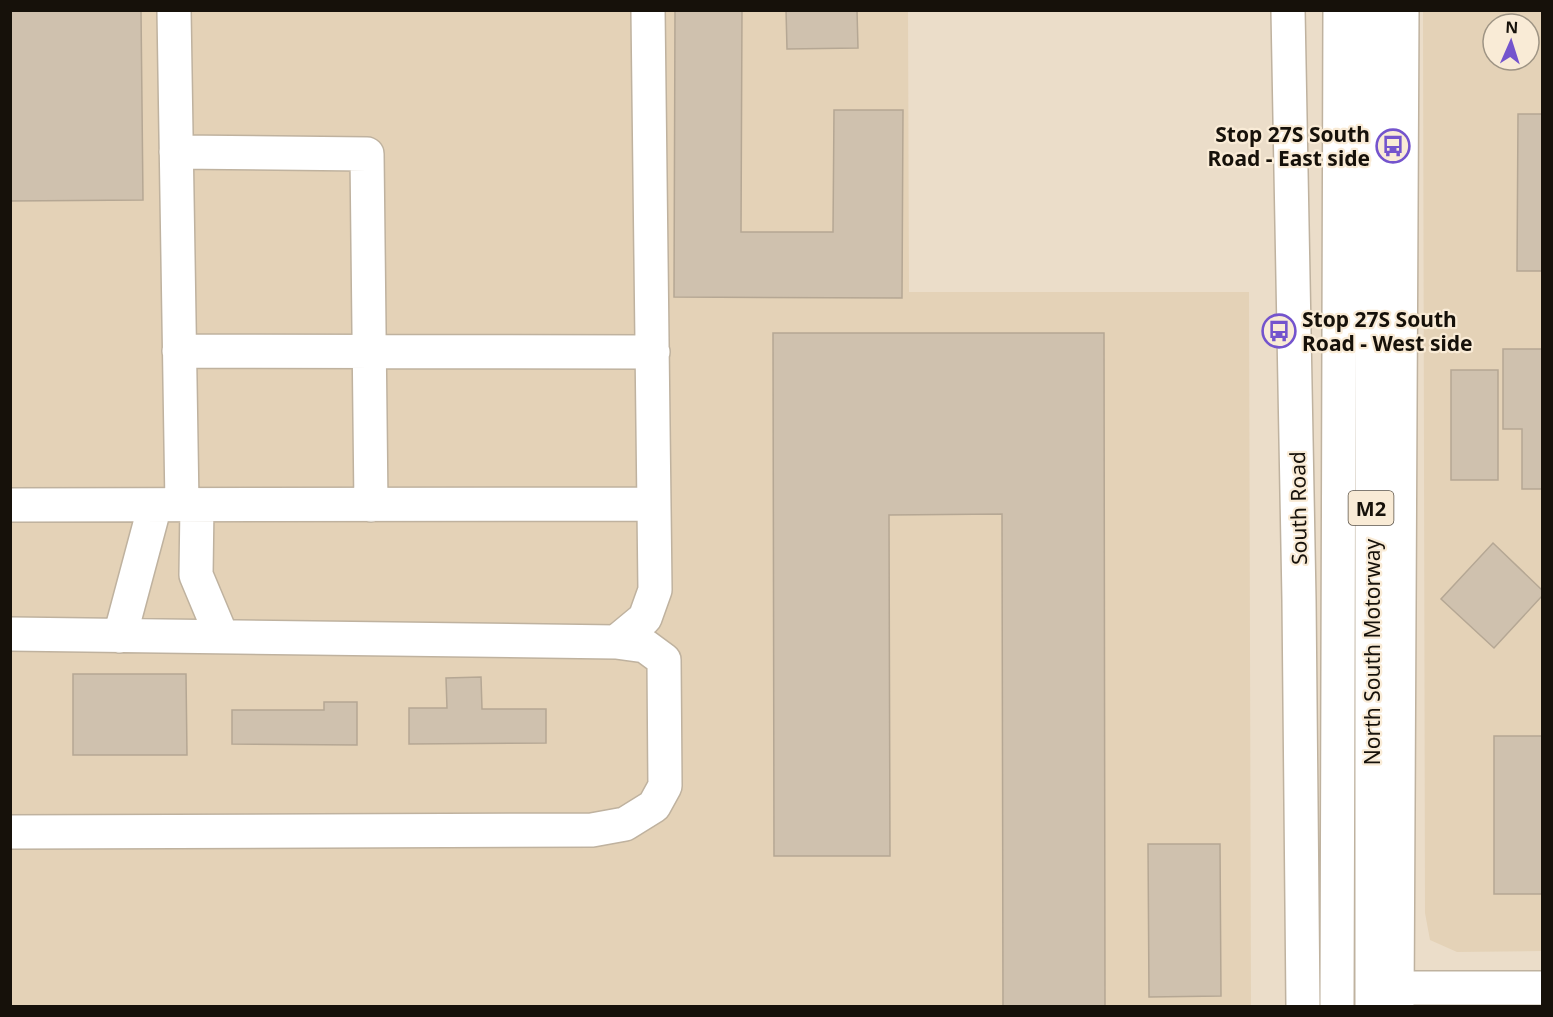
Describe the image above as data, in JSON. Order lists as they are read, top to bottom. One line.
{"streets":{"main road":["South Road","M2","North South Motorway"]},"places":{"bus stop":["Stop 27S South Road - East side","Stop 27S South Road - West side"]},"north":"top"}
